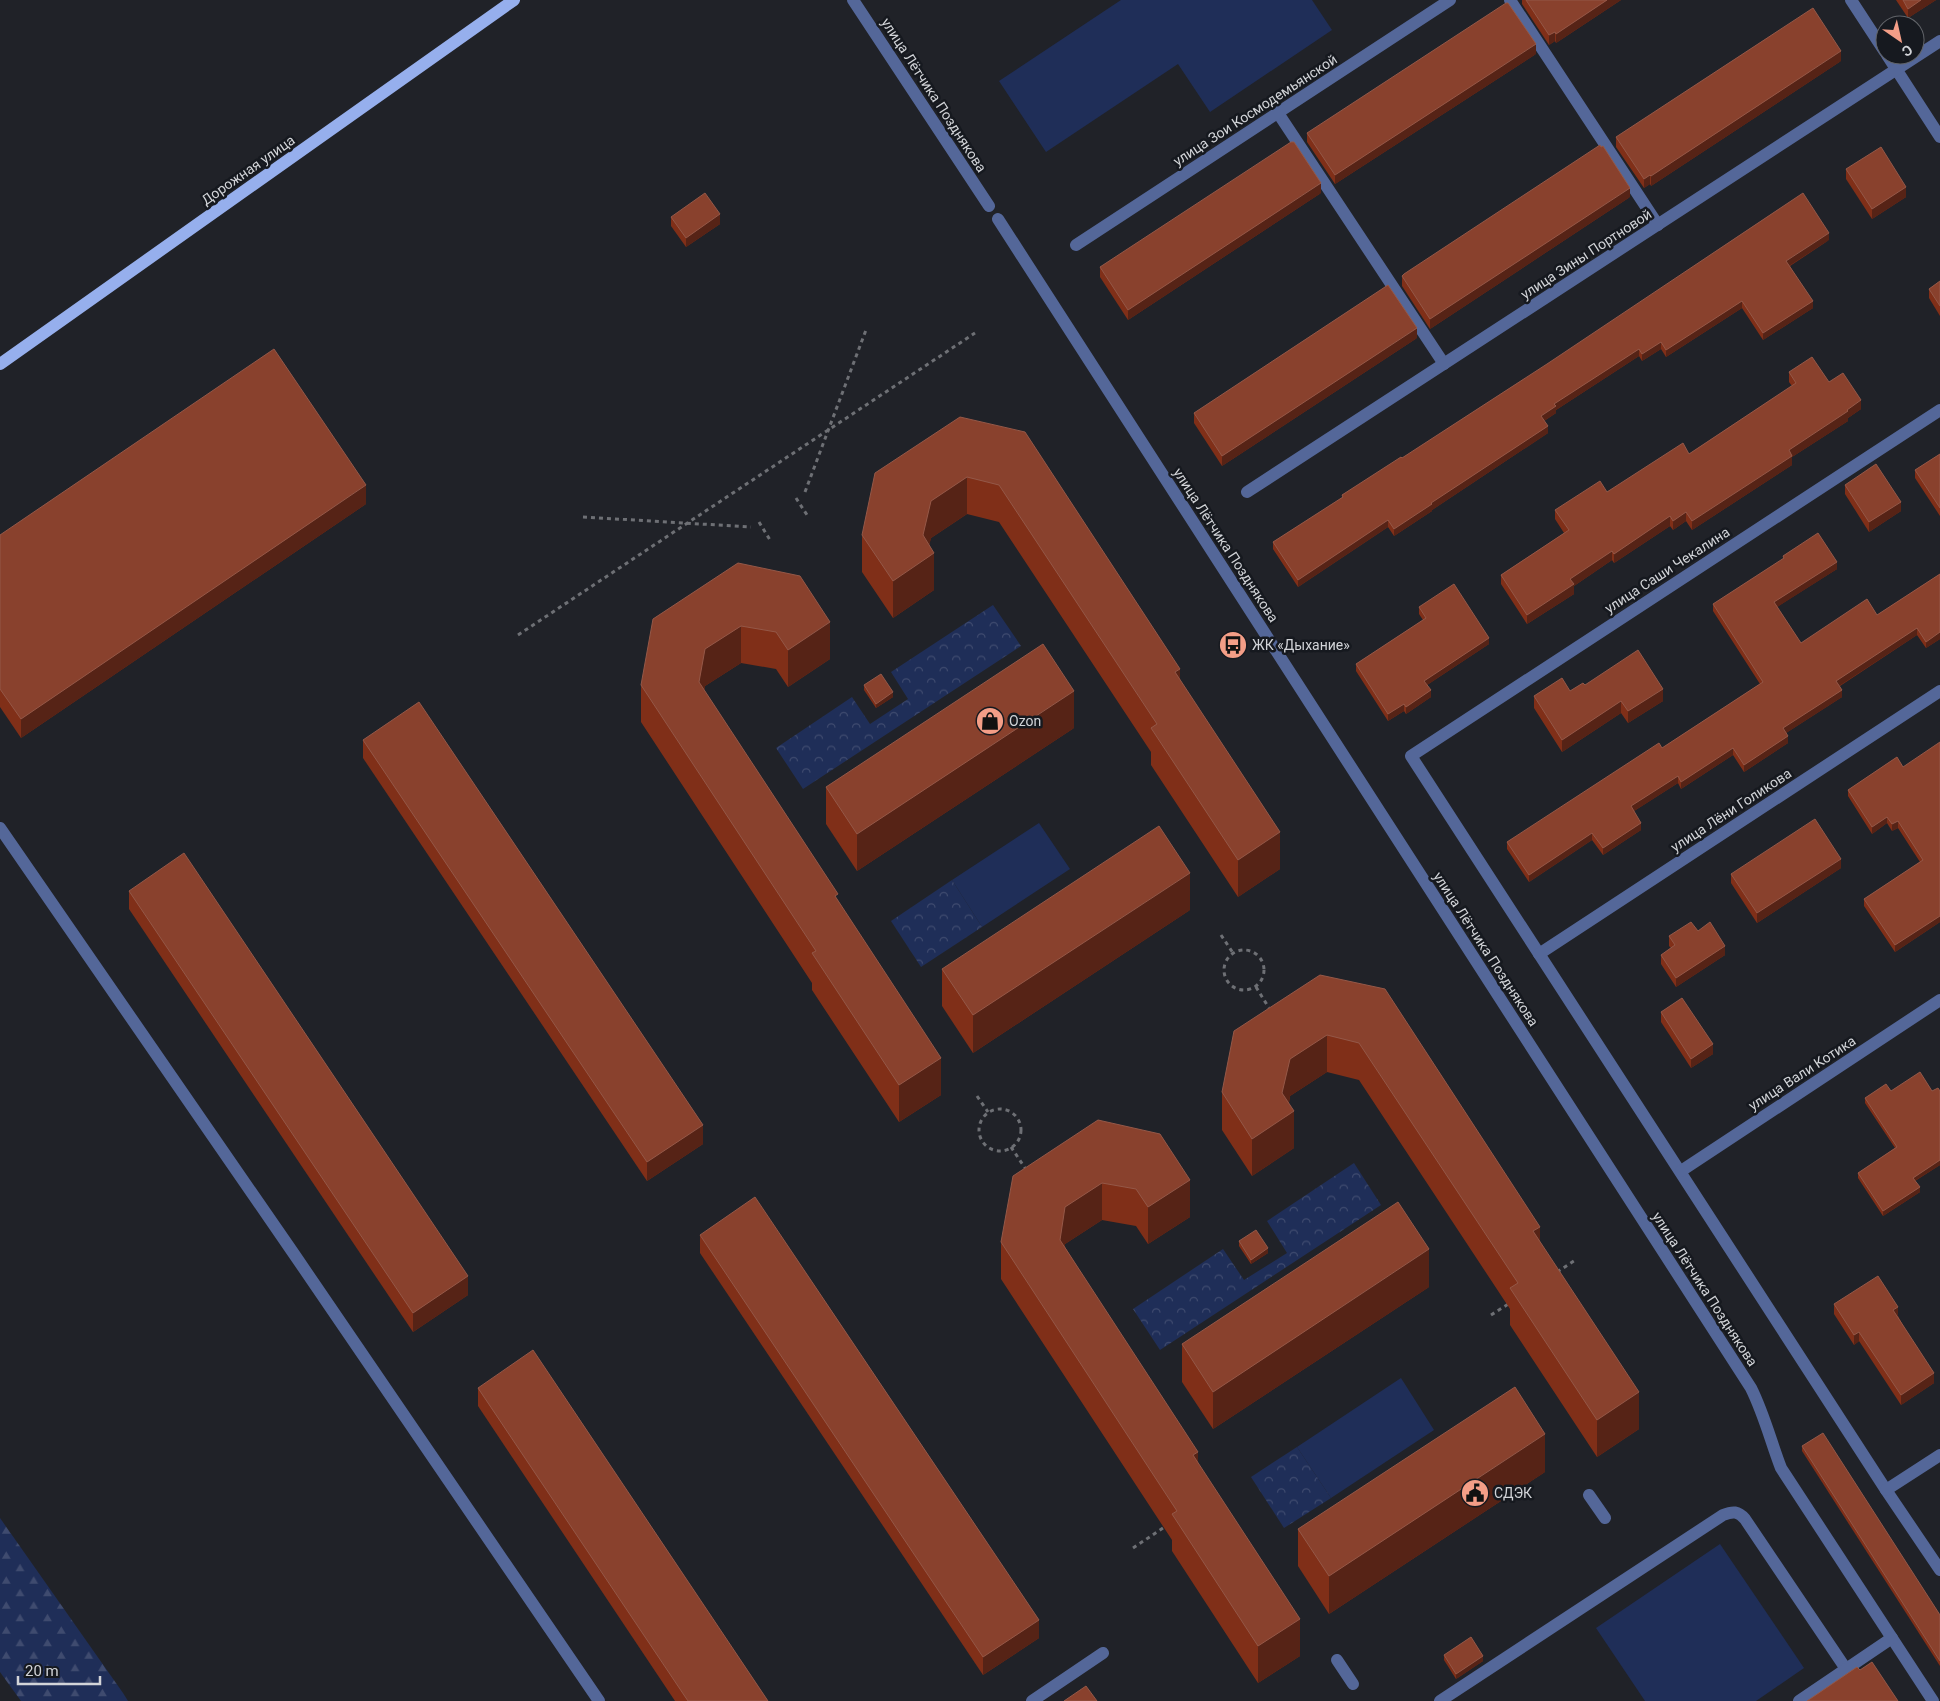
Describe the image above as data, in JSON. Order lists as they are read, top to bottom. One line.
{"streets":{"main road":["Дорожная улица"],"street":["улица Лётчика Позднякова","улица Зои Космодемьянской","улица Зины Портновой","улица Саши Чекалина","улица Лёни Голикова","улица Вали Котика"]},"crossings":[["улица Саши Чекалина","улица Лёни Голикова"]],"places":{"bus stop":["ЖК «Дыхание»"],"shop":["Ozon"],"public building":["СДЭК"]},"scale_bar":"20 m","north":"bottom right"}
